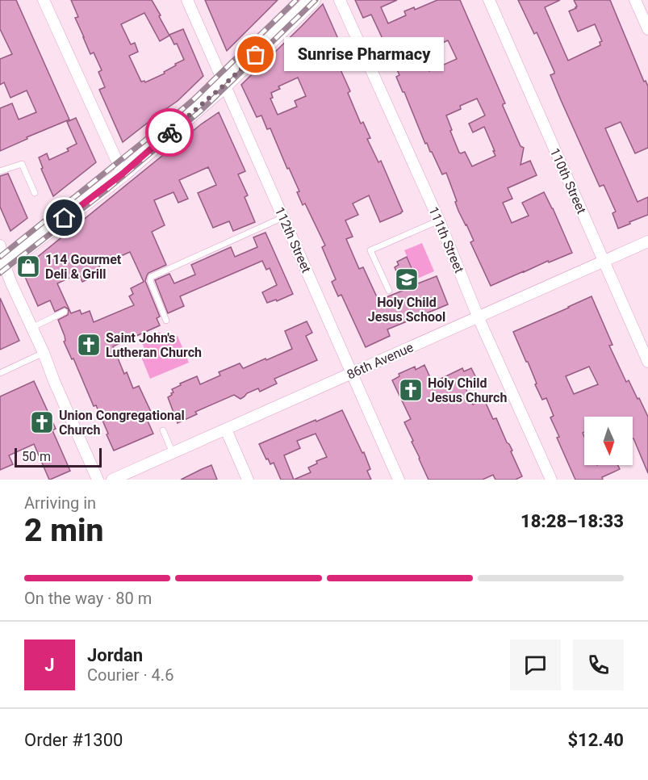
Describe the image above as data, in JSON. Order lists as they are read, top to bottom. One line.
{"streets":{"street":["110th Street","112th Street","111th Street","86th Avenue"]},"crossings":[["110th Street","86th Avenue"],["112th Street","86th Avenue"],["111th Street","86th Avenue"]],"places":{"other":["Sunrise Pharmacy"],"shop":["114 Gourmet Deli & Grill"],"school or university":["Holy Child Jesus School"],"church":["Saint John's Lutheran Church","Holy Child Jesus Church","Union Congregational Church"]},"scale_bar":"50 m","north":"bottom","page":{"bubble":"Sunrise Pharmacy","scale":"50 m","heading":["2 min","Arriving in","18:28–18:33"],"panel":["Jordan","Courier · 4.6","Order #1300","$12.40"],"bar":"On the way · 80 m","round":"J"}}
